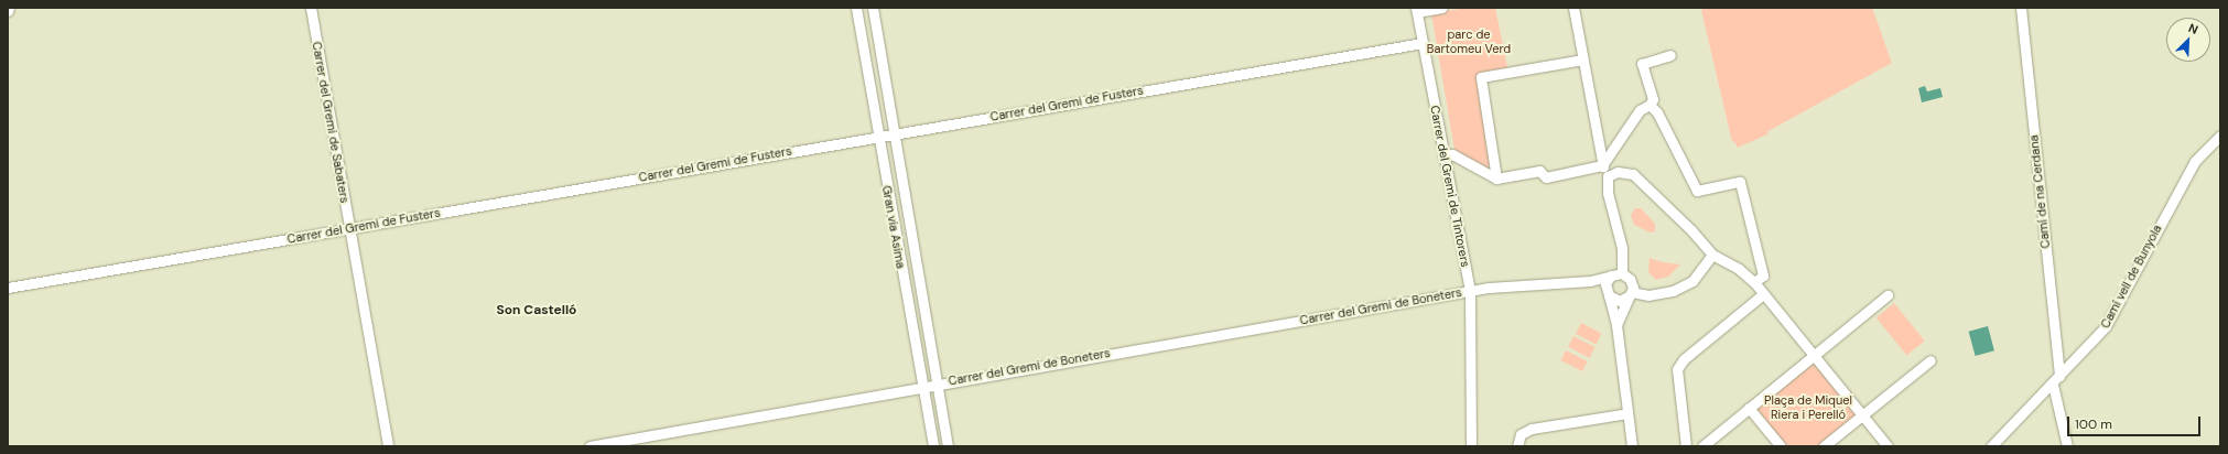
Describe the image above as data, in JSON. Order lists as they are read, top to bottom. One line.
{"streets":{"street":["Carrer del Gremi de Fusters","Carrer del Gremi de Sabaters","Carrer del Gremi de Tintorers","Camí de na Cerdana","Gran via Asima","Camí vell de Bunyola","Carrer del Gremi de Boneters"]},"crossings":[["Carrer del Gremi de Fusters","Carrer del Gremi de Sabaters"],["Carrer del Gremi de Fusters","Carrer del Gremi de Tintorers"],["Carrer del Gremi de Fusters","Gran via Asima"],["Carrer del Gremi de Tintorers","Carrer del Gremi de Boneters"],["Camí de na Cerdana","Camí vell de Bunyola"],["Gran via Asima","Carrer del Gremi de Boneters"]],"districts":["Son Castelló"],"parks":["parc de Bartomeu Verd","Plaça de Miquel Riera i Perelló"],"scale_bar":"100 m","north":"top right"}
